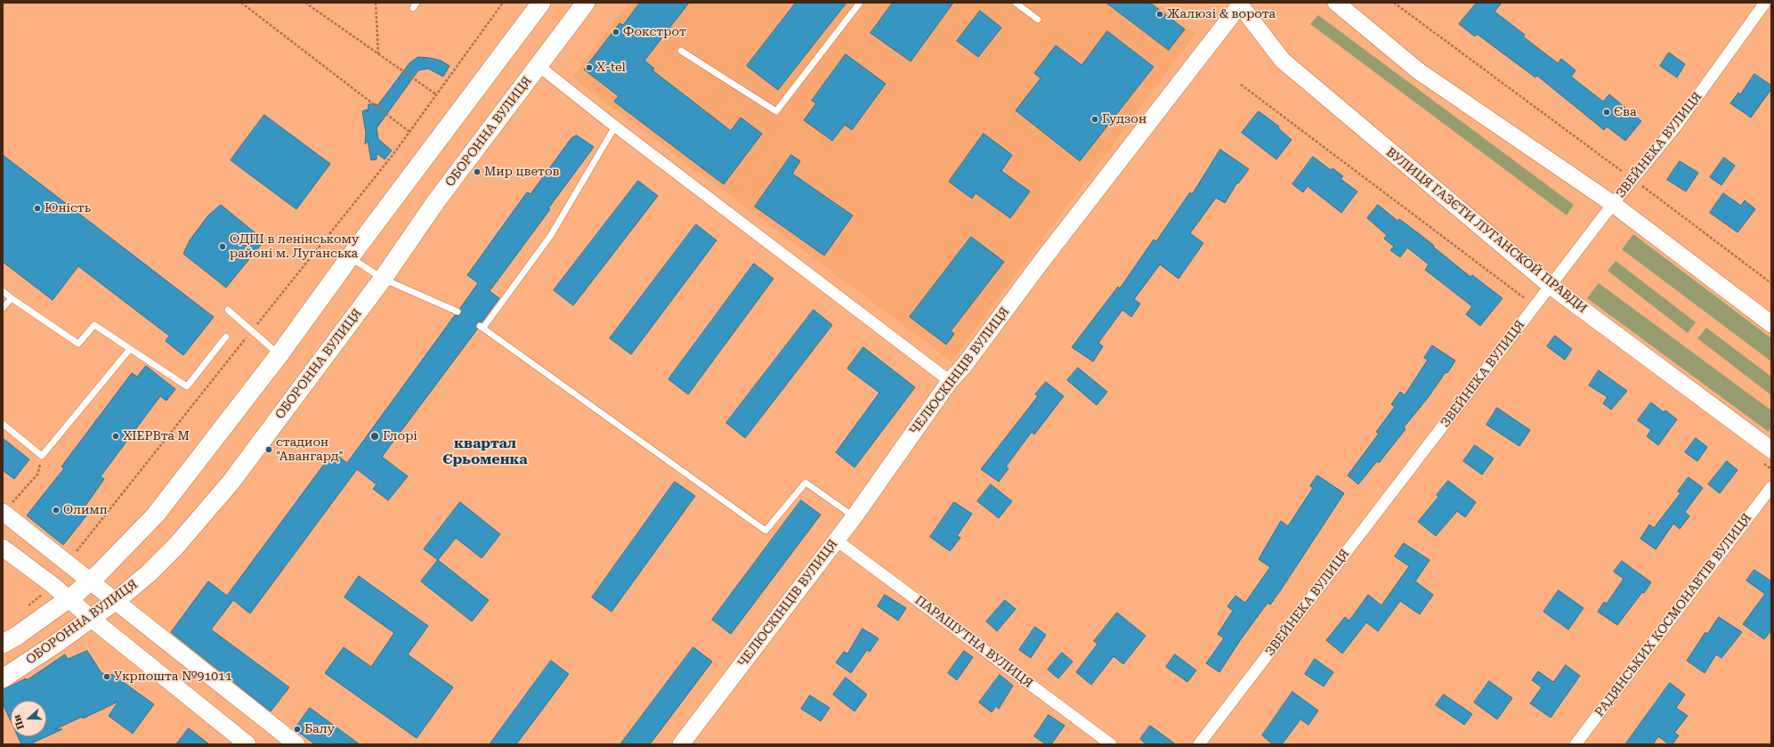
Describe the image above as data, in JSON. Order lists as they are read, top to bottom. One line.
{"streets":{"main road":["ОБОРОННА ВУЛИЦЯ"],"street":["ЗВЕЙНЕКА ВУЛИЦЯ","ВУЛИЦЯ ГАЗЄТИ ЛУГАНСКОЙ ПРАВДИ","ЧЕЛЮСКІНЦІВ ВУЛИЦЯ","РАДЯНСЬКИХ КОСМОНАВТІВ ВУЛИЦЯ","ПАРАШУТНА ВУЛИЦЯ"]},"crossings":[["ЗВЕЙНЕКА ВУЛИЦЯ","ВУЛИЦЯ ГАЗЄТИ ЛУГАНСКОЙ ПРАВДИ"],["ВУЛИЦЯ ГАЗЄТИ ЛУГАНСКОЙ ПРАВДИ","ЧЕЛЮСКІНЦІВ ВУЛИЦЯ"],["ЧЕЛЮСКІНЦІВ ВУЛИЦЯ","ПАРАШУТНА ВУЛИЦЯ"]],"districts":["квартал Єрьоменка"],"places":["Жалюзі & ворота","Фокстрот","X-tel","Єва","Гудзон","Мир цветов","Юність","ОДПІ в ленінському районі м. Луганська","ХІЕРВта М","Глорі","стадион \"Авангард\"","Олимп","Укрпошта №91011","Балу"],"north":"left"}
